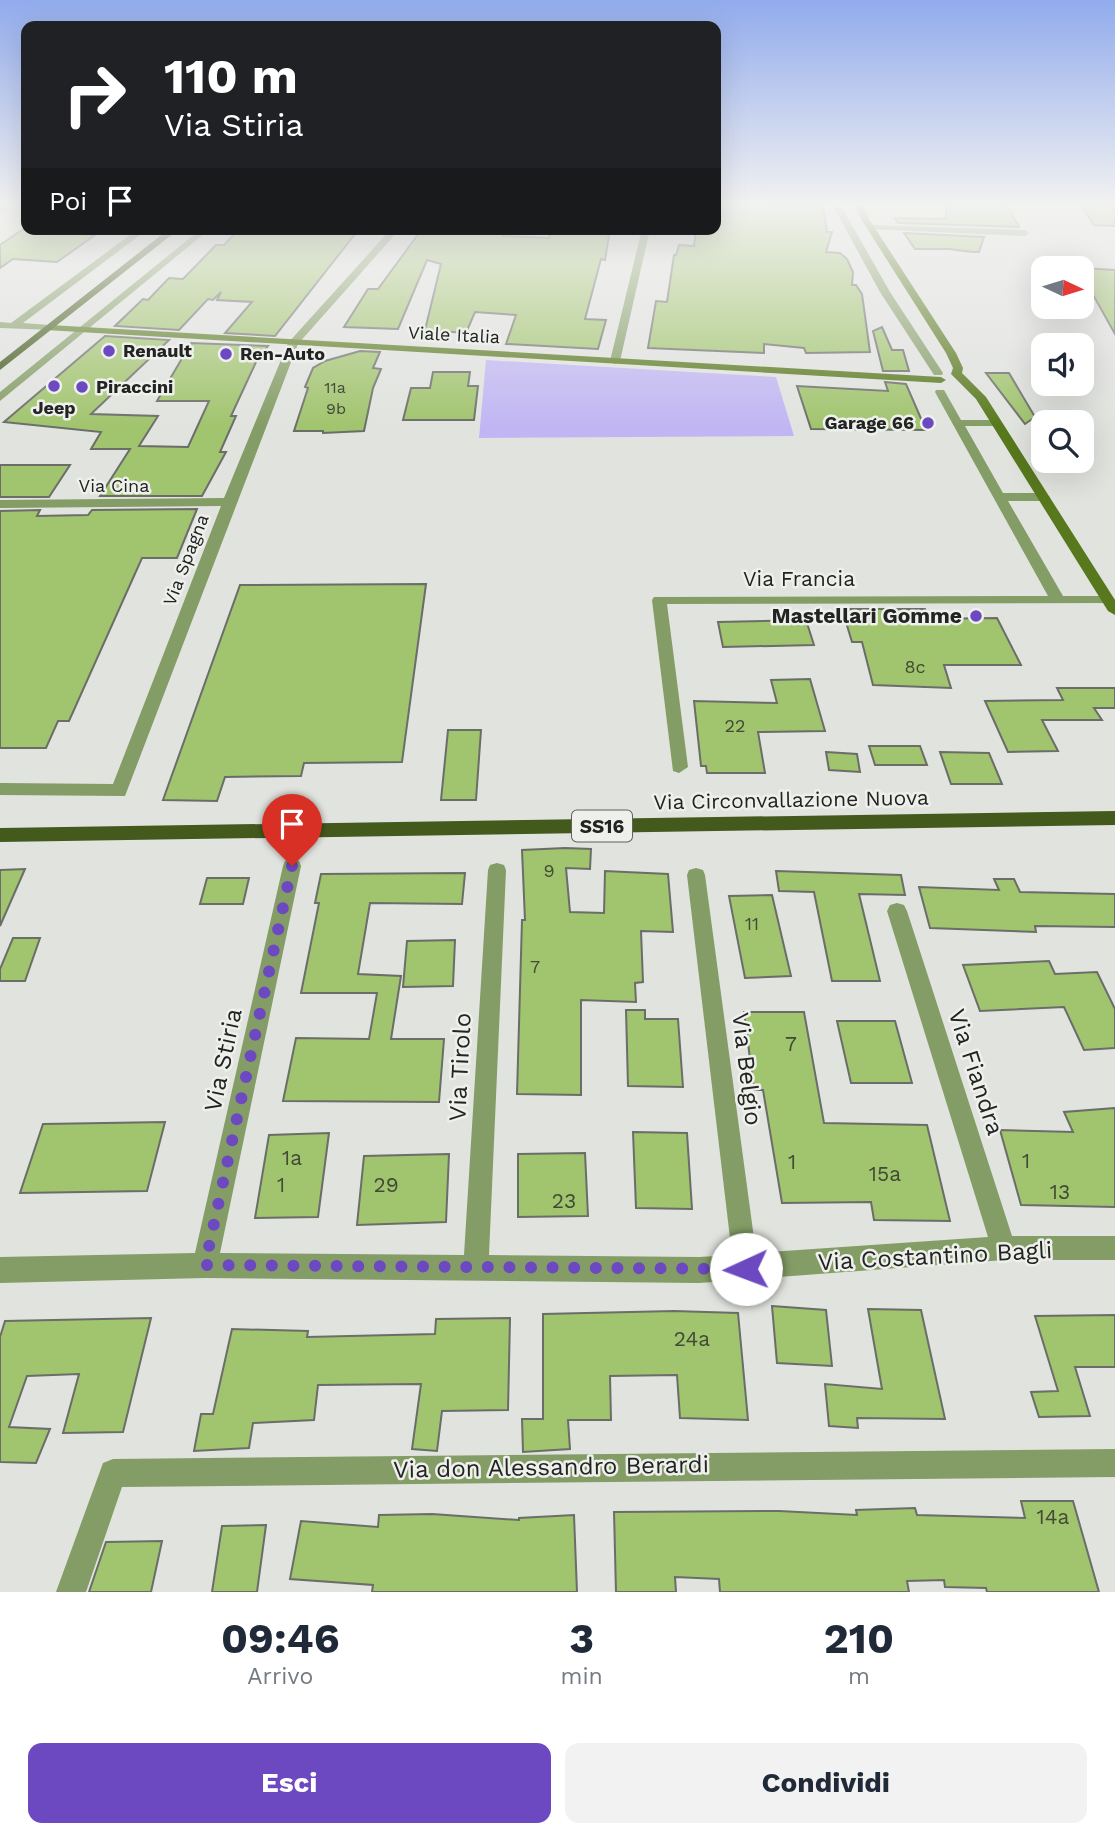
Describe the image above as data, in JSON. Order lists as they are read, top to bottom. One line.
{"streets":{"main road":["Via Circonvallazione Nuova","SS16"],"street":["Viale Italia","Via Cina","Via Spagna","Via Francia","Via Stiria","Via Tirolo","Via Belgio","Via Fiandra","Via Costantino Bagli","Via don Alessandro Berardi"]},"crossings":[["Viale Italia","Via Spagna"],["Via Cina","Via Spagna"],["Via Stiria","Via Costantino Bagli"],["Via Tirolo","Via Costantino Bagli"],["Via Belgio","Via Costantino Bagli"],["Via Fiandra","Via Costantino Bagli"]],"places":["Renault","Ren-Auto","Jeep","Piraccini","Garage 66","Mastellari Gomme"],"house_numbers":["11a","9b","8c","22","9","11","7","7","1a","1","1","15a","1","29","13","23","24a","14a"],"north":"right","page":{"turn":["110 m","Via Stiria"],"then":"Poi","eta":["09:46","Arrivo","3","min","210","m"],"buttons":["Esci","Condividi"]}}
